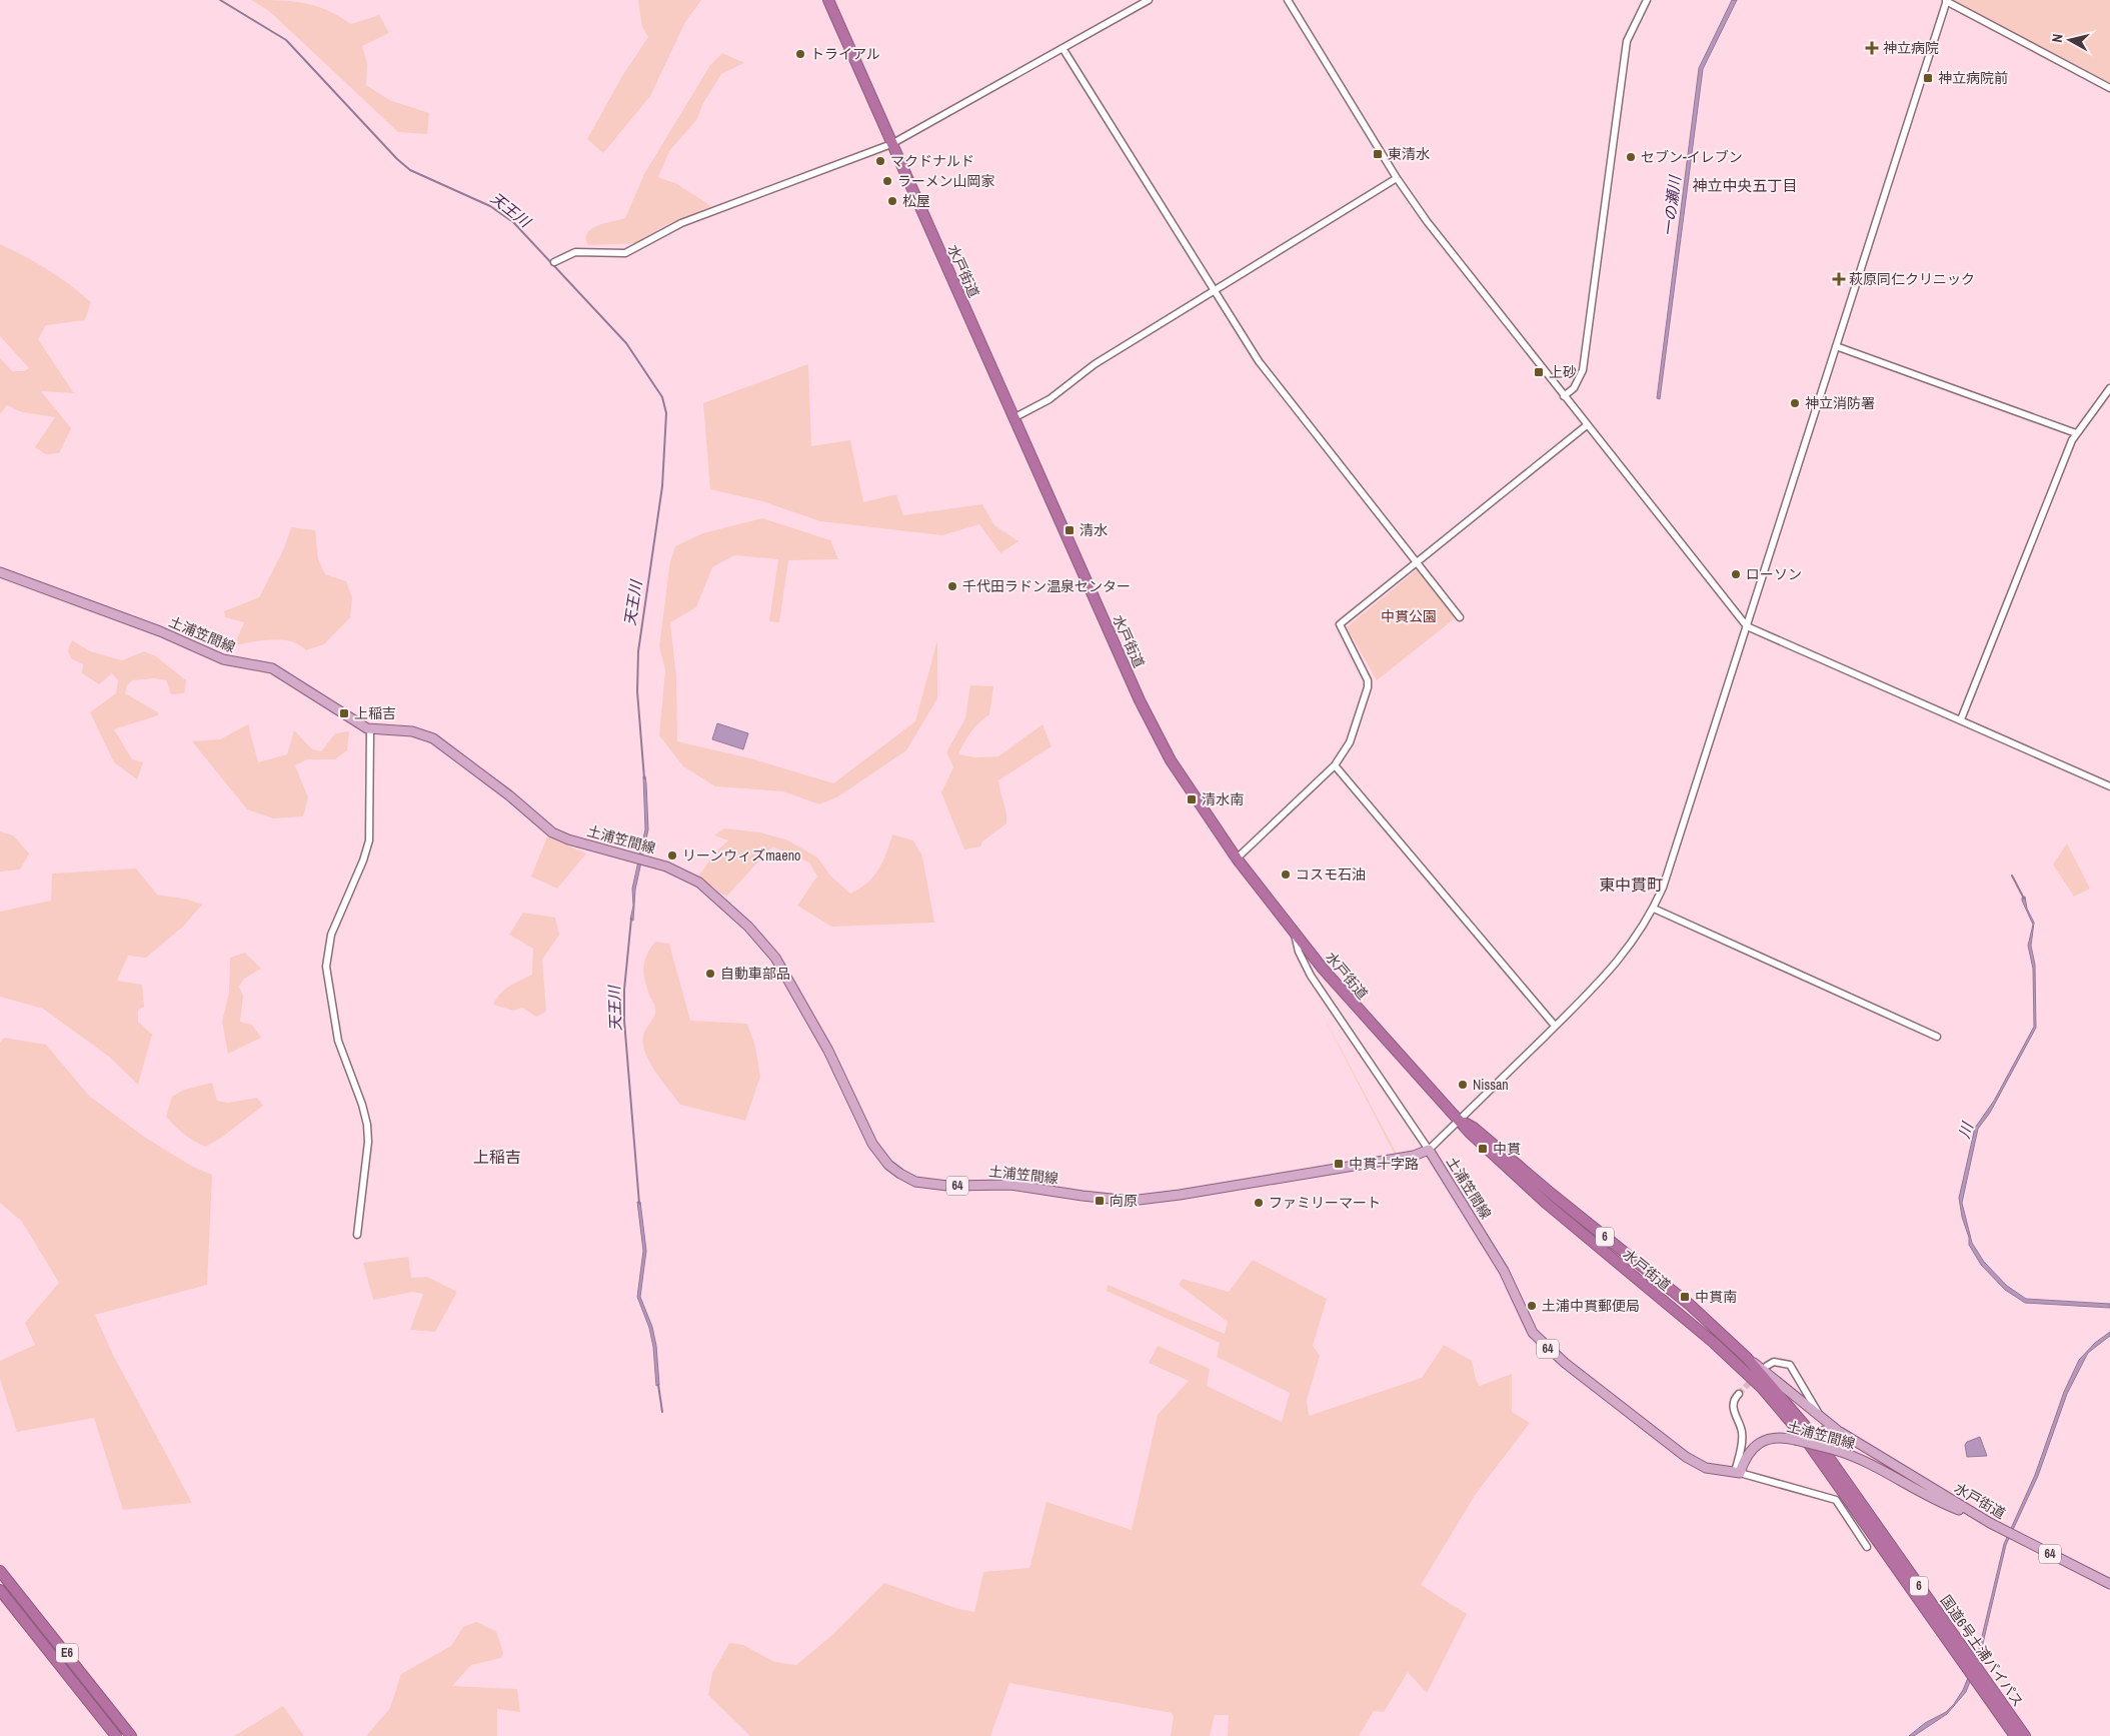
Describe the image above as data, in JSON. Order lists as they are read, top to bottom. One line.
{"streets":{"highway":["水戸街道","6","国道6号土浦バイパス","E6"],"main road":["土浦笠間線","64"]},"crossings":[["水戸街道","土浦笠間線"],["水戸街道","国道6号土浦バイパス"]],"districts":["神立中央五丁目","東中貫町","上稲吉"],"water":["一の瀬川","天王川","川"],"parks":["中貫公園"],"places":{"health":["神立病院","萩原同仁クリニック"],"other":["トライアル","セブン-イレブン","マクドナルド","ラーメン山岡家","松屋","神立消防署","ローソン","千代田ラドン温泉センター","リーンウィズmaeno","コスモ石油","自動車部品","Nissan","ファミリーマート","土浦中貫郵便局"],"transit":["神立病院前","東清水","上砂","清水","上稲吉","清水南","中貫","中貫十字路","向原","中貫南"]},"north":"left"}
